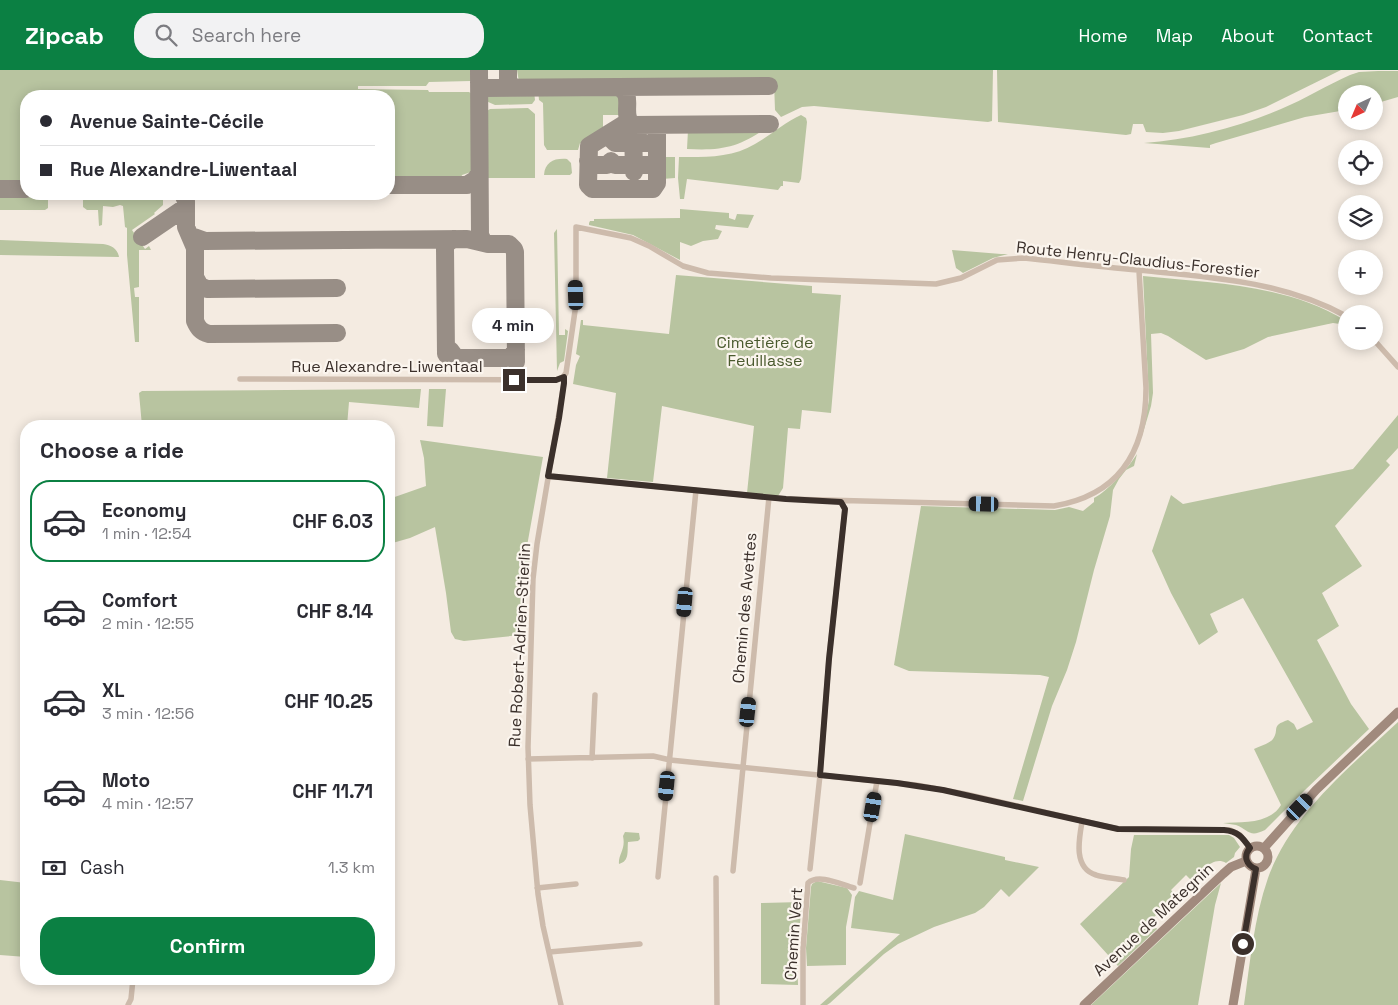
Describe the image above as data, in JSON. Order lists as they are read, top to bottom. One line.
{"streets":{"main road":["Avenue de Mategnin"],"street":["Route Henry-Claudius-Forestier","Rue Alexandre-Liwentaal","Chemin des Avettes","Rue Robert-Adrien-Stierlin","Chemin Vert"]},"crossings":[["Route Henry-Claudius-Forestier","Rue Robert-Adrien-Stierlin"],["Rue Alexandre-Liwentaal","Rue Robert-Adrien-Stierlin"]],"parks":["Cimetière de Feuillasse"],"north":"bottom left","page":{"header":"Zipcab","search":"Search here","nav":["Home","Map","About","Contact"],"map_buttons":["+","−"],"banner":["Avenue Sainte-Cécile","Rue Alexandre-Liwentaal"],"bubble":"4 min","heading":"Choose a ride","list":[{"name":"Economy","note":"1 min · 12:54","value":"CHF 6.03"},{"name":"Comfort","note":"2 min · 12:55","value":"CHF 8.14"},{"name":"XL","note":"3 min · 12:56","value":"CHF 10.25"},{"name":"Moto","note":"4 min · 12:57","value":"CHF 11.71"}],"pay":["Cash","1.3 km"],"buttons":"Confirm"}}
